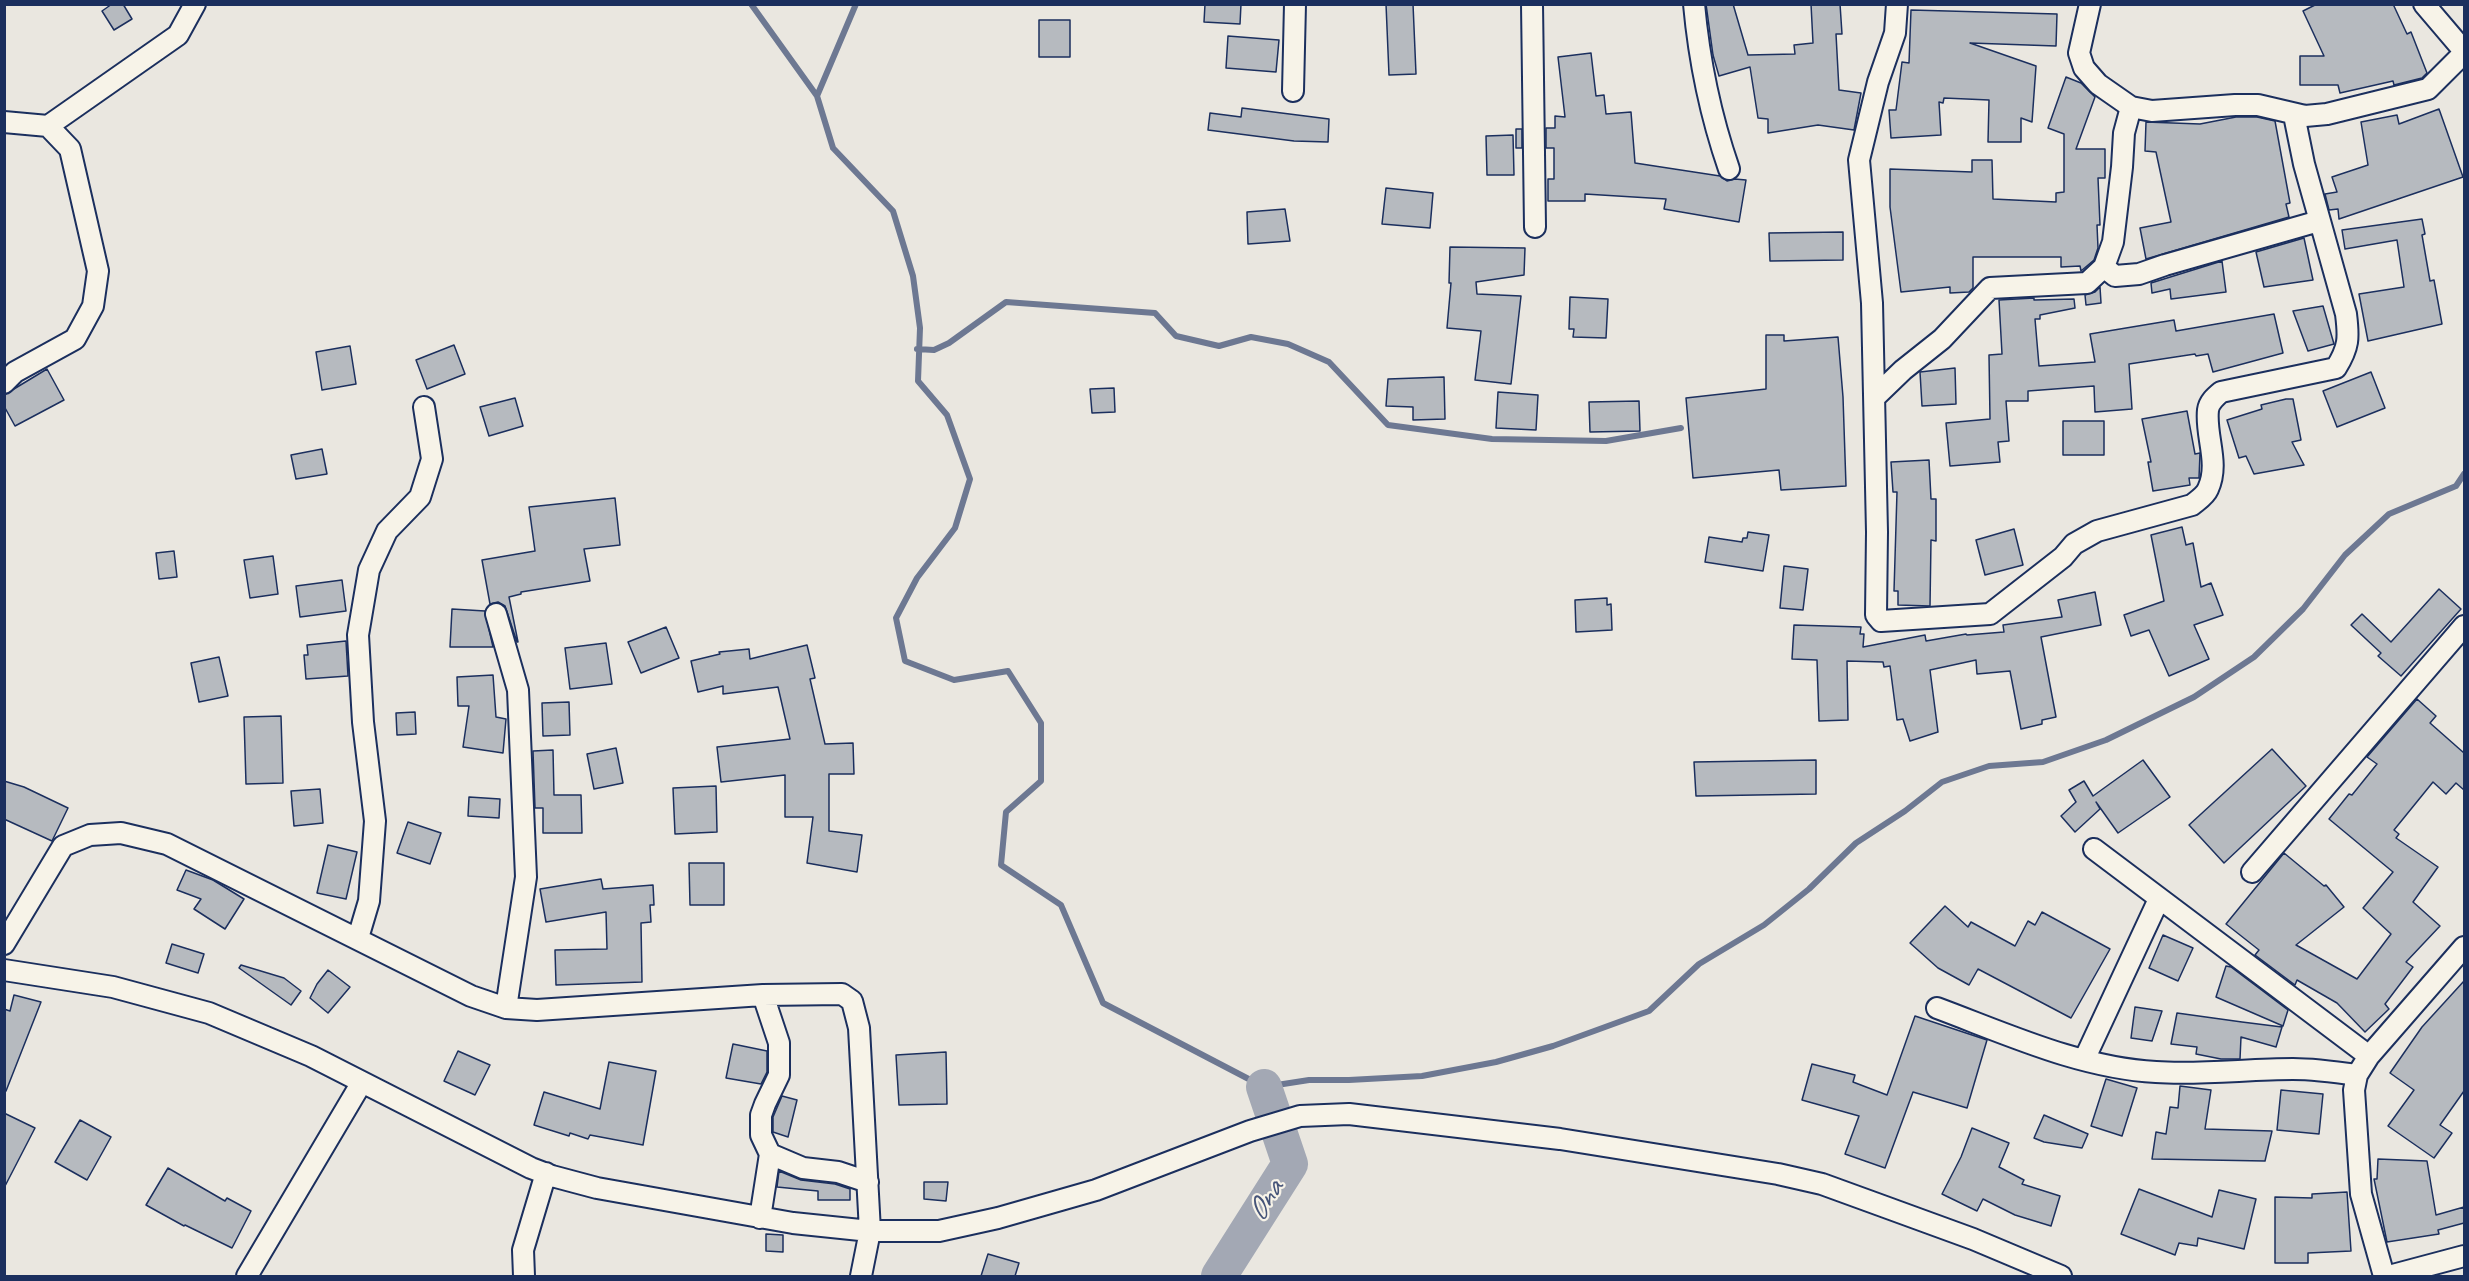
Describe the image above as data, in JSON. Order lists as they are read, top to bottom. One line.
{"water":["Ona"]}
